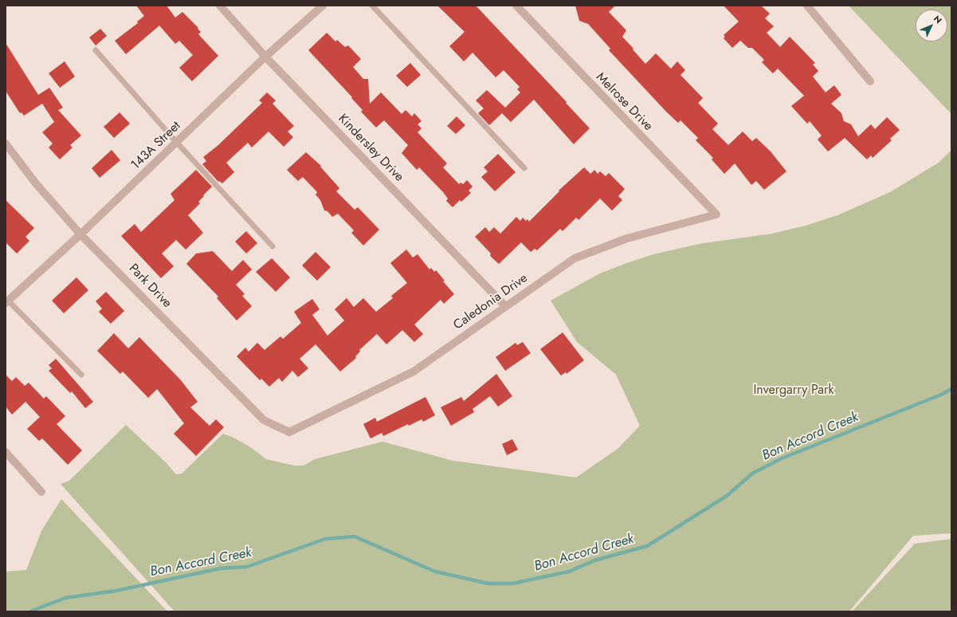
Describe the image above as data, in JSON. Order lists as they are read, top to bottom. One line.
{"streets":{"street":["Melrose Drive","143A Street","Kindersley Drive","Park Drive","Caledonia Drive"]},"crossings":[["Melrose Drive","Caledonia Drive"],["143A Street","Kindersley Drive"],["143A Street","Park Drive"],["Kindersley Drive","Caledonia Drive"],["Park Drive","Caledonia Drive"]],"water":["Bon Accord Creek"],"parks":["Invergarry Park"],"north":"top right"}
